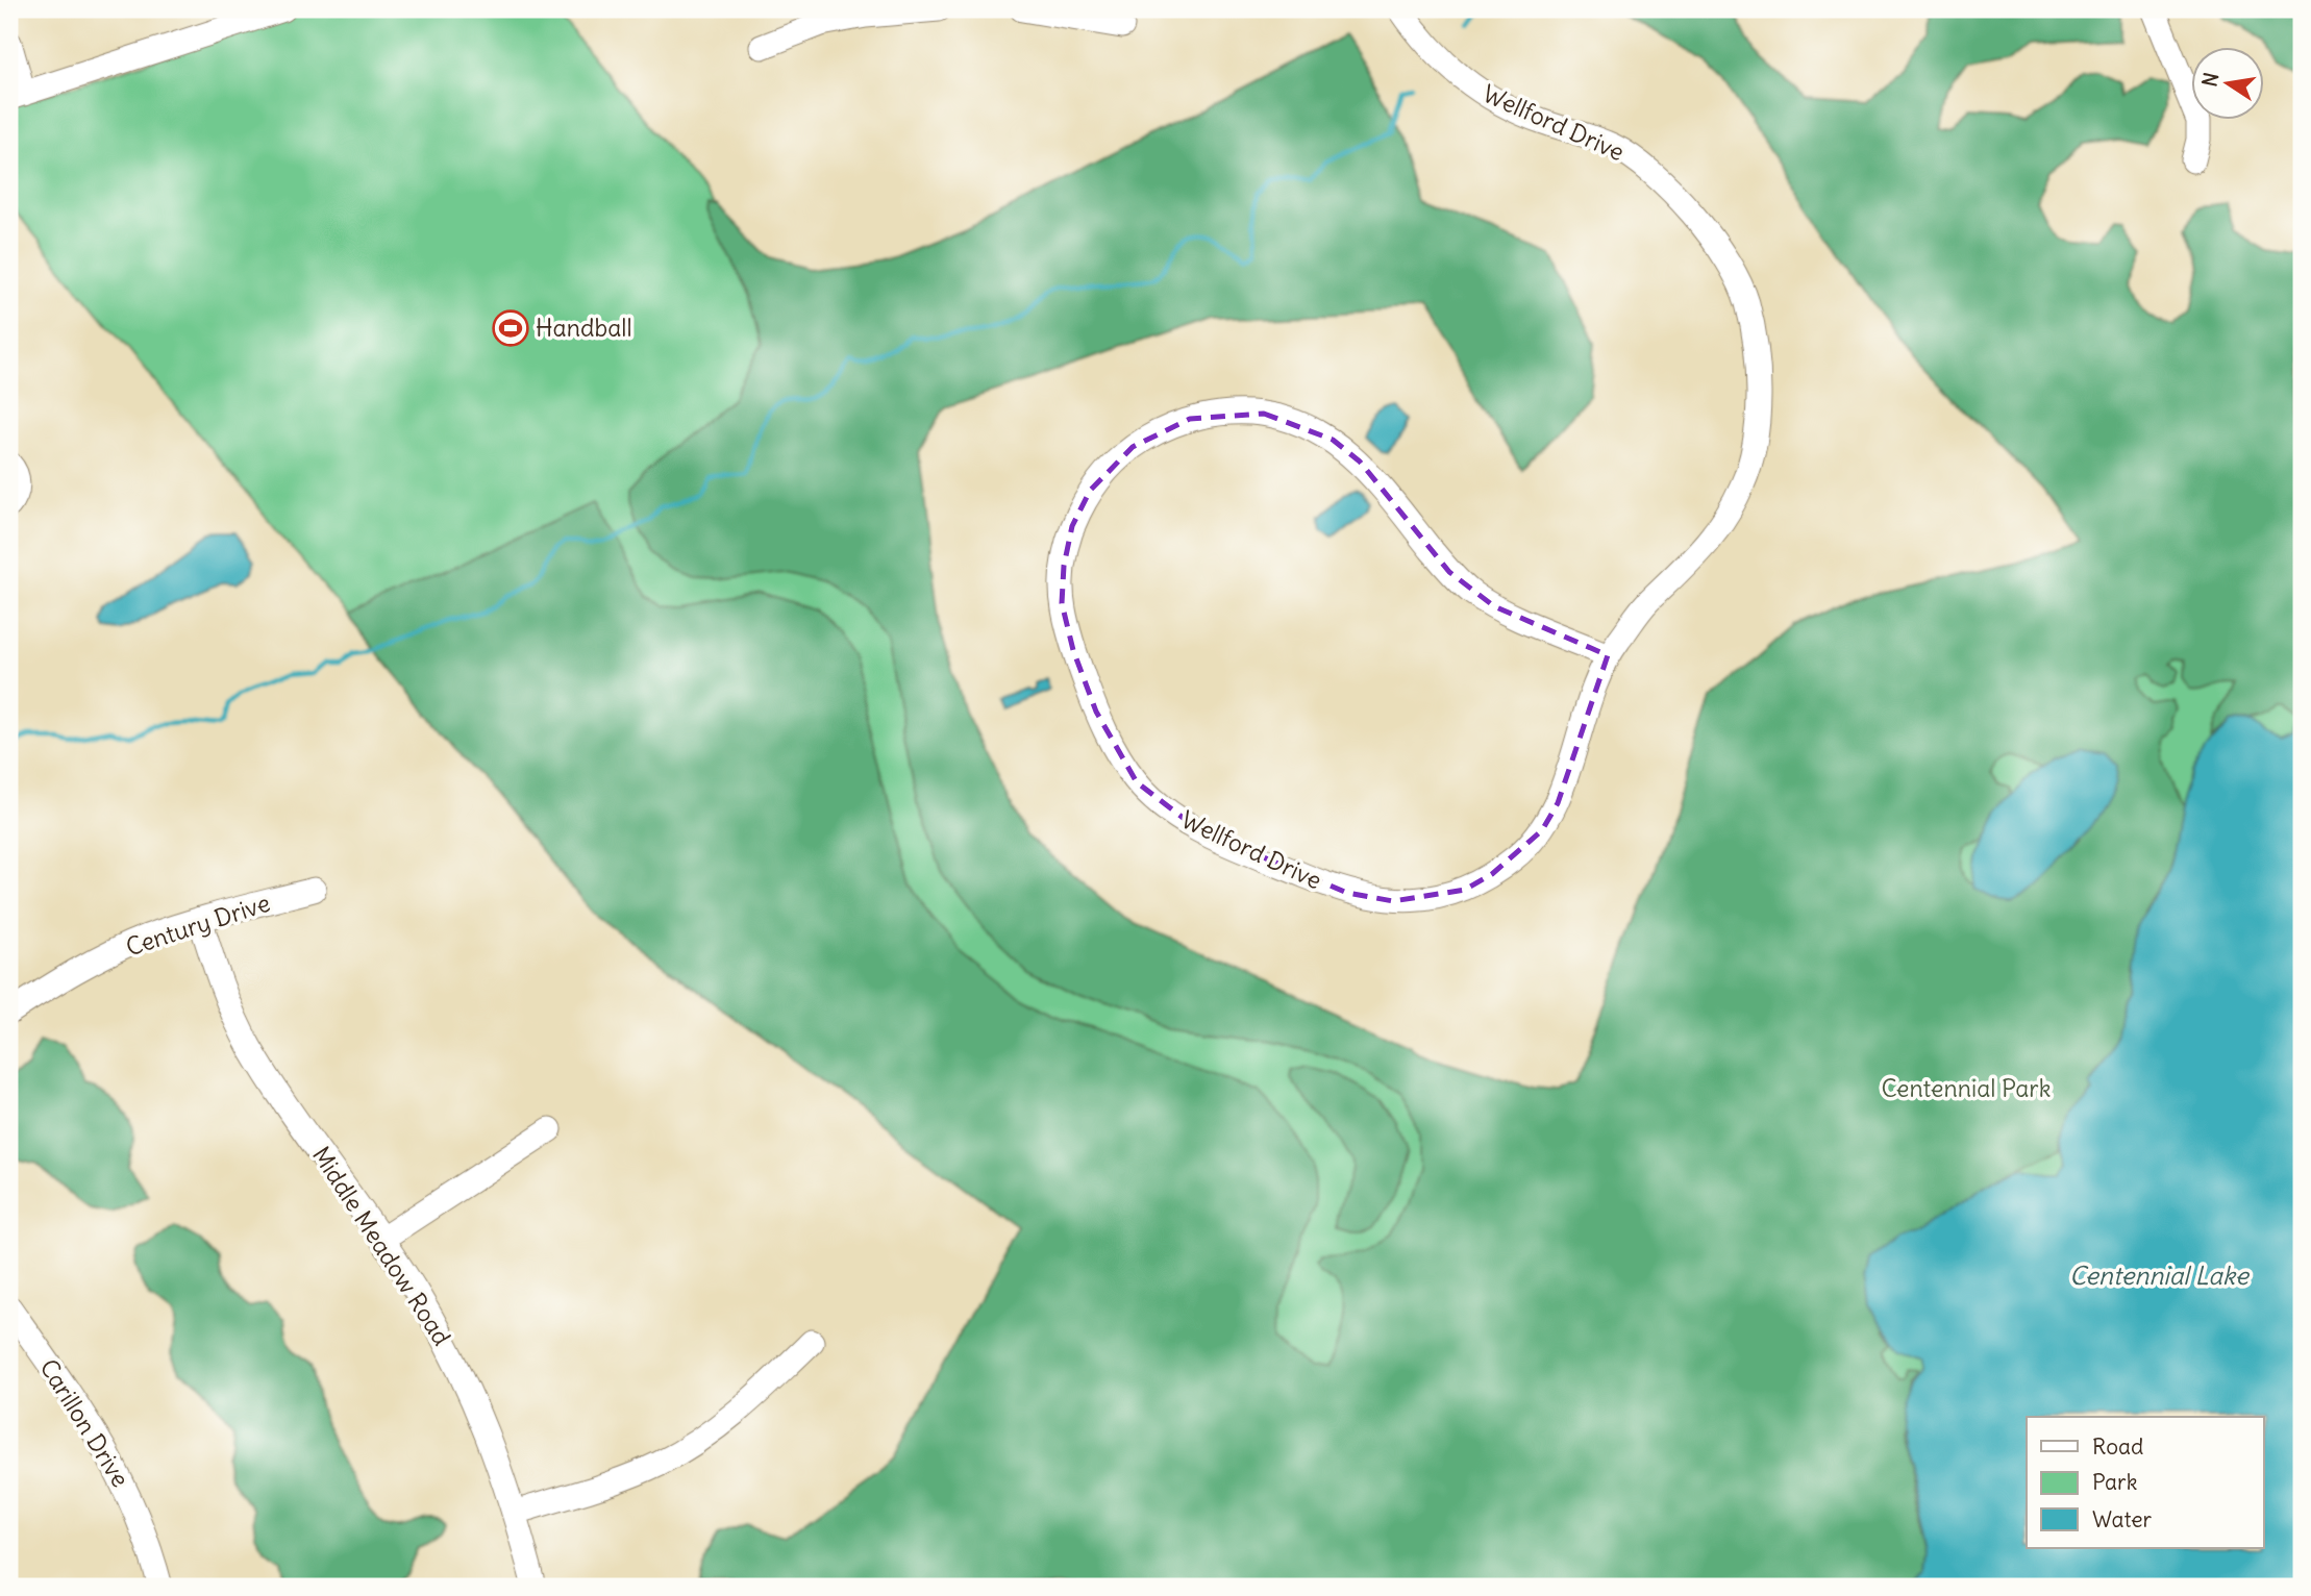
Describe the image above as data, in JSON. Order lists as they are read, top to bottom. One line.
{"streets":{"street":["Wellford Drive","Century Drive","Middle Meadow Road","Carillon Drive"]},"crossings":[["Century Drive","Middle Meadow Road"]],"water":["Centennial Lake"],"parks":["Centennial Park"],"places":{"sports":["Handball"]},"legend":["Road","Park","Water"],"north":"left"}
